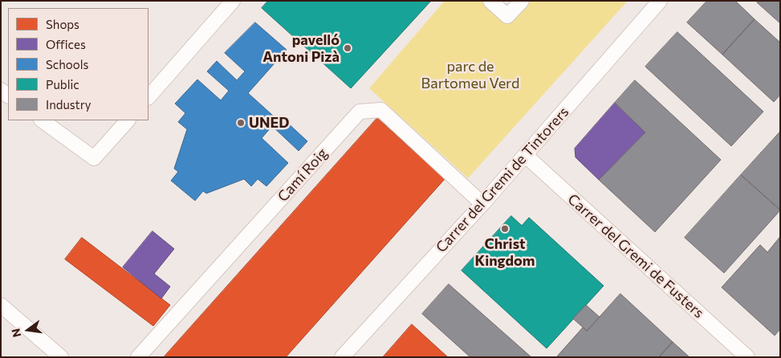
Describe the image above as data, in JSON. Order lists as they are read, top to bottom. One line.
{"streets":{"street":["Camí Roig","Carrer del Gremi de Tintorers","Carrer del Gremi de Fusters"]},"crossings":[["Camí Roig","Carrer del Gremi de Tintorers"],["Carrer del Gremi de Tintorers","Carrer del Gremi de Fusters"]],"parks":["parc de Bartomeu Verd"],"places":["pavelló Antoni Pizà","UNED","Christ Kingdom"],"legend":["Shops","Offices","Schools","Public","Industry"],"north":"left"}
